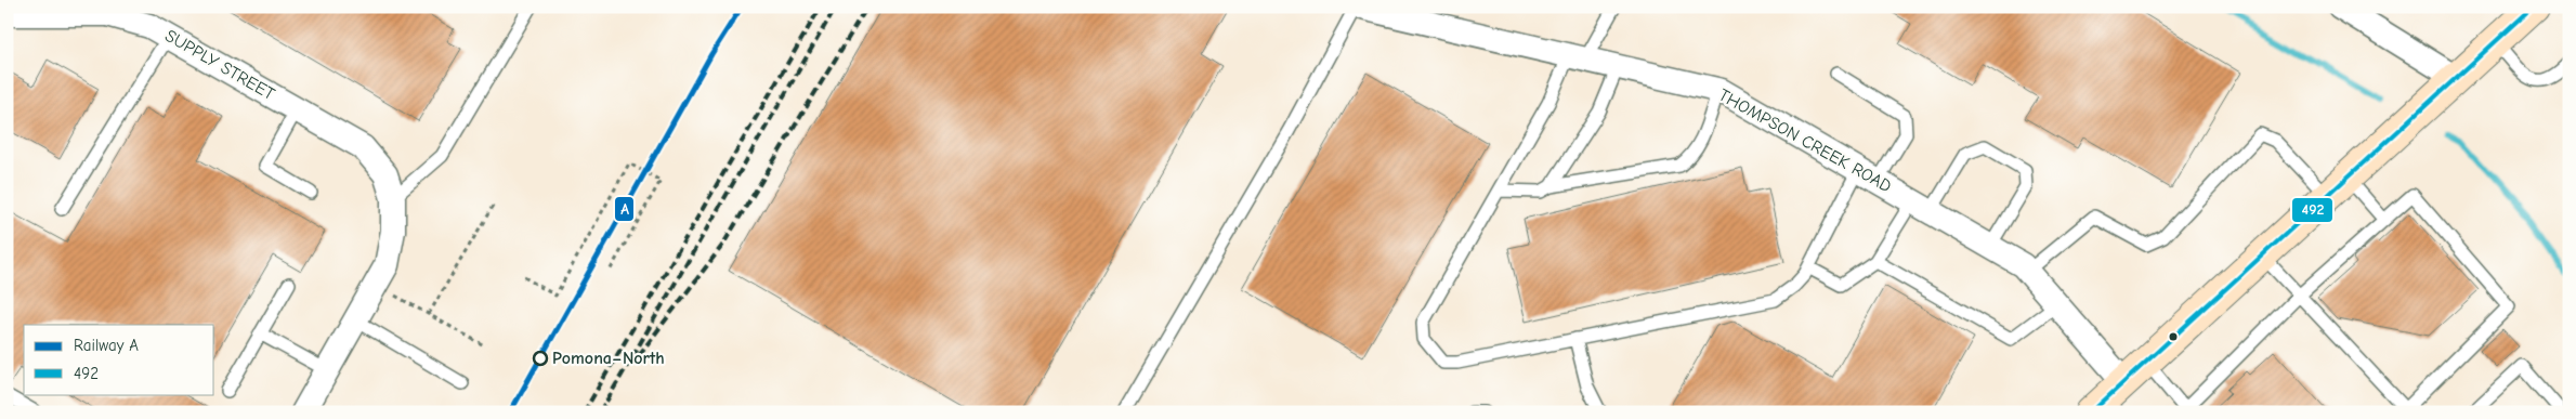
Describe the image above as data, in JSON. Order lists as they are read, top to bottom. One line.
{"streets":{"street":["SUPPLY STREET","THOMPSON CREEK ROAD"]},"places":["Pomona–North"],"lines":["rail line A","transit line 492"],"legend":["Railway A","492"]}
